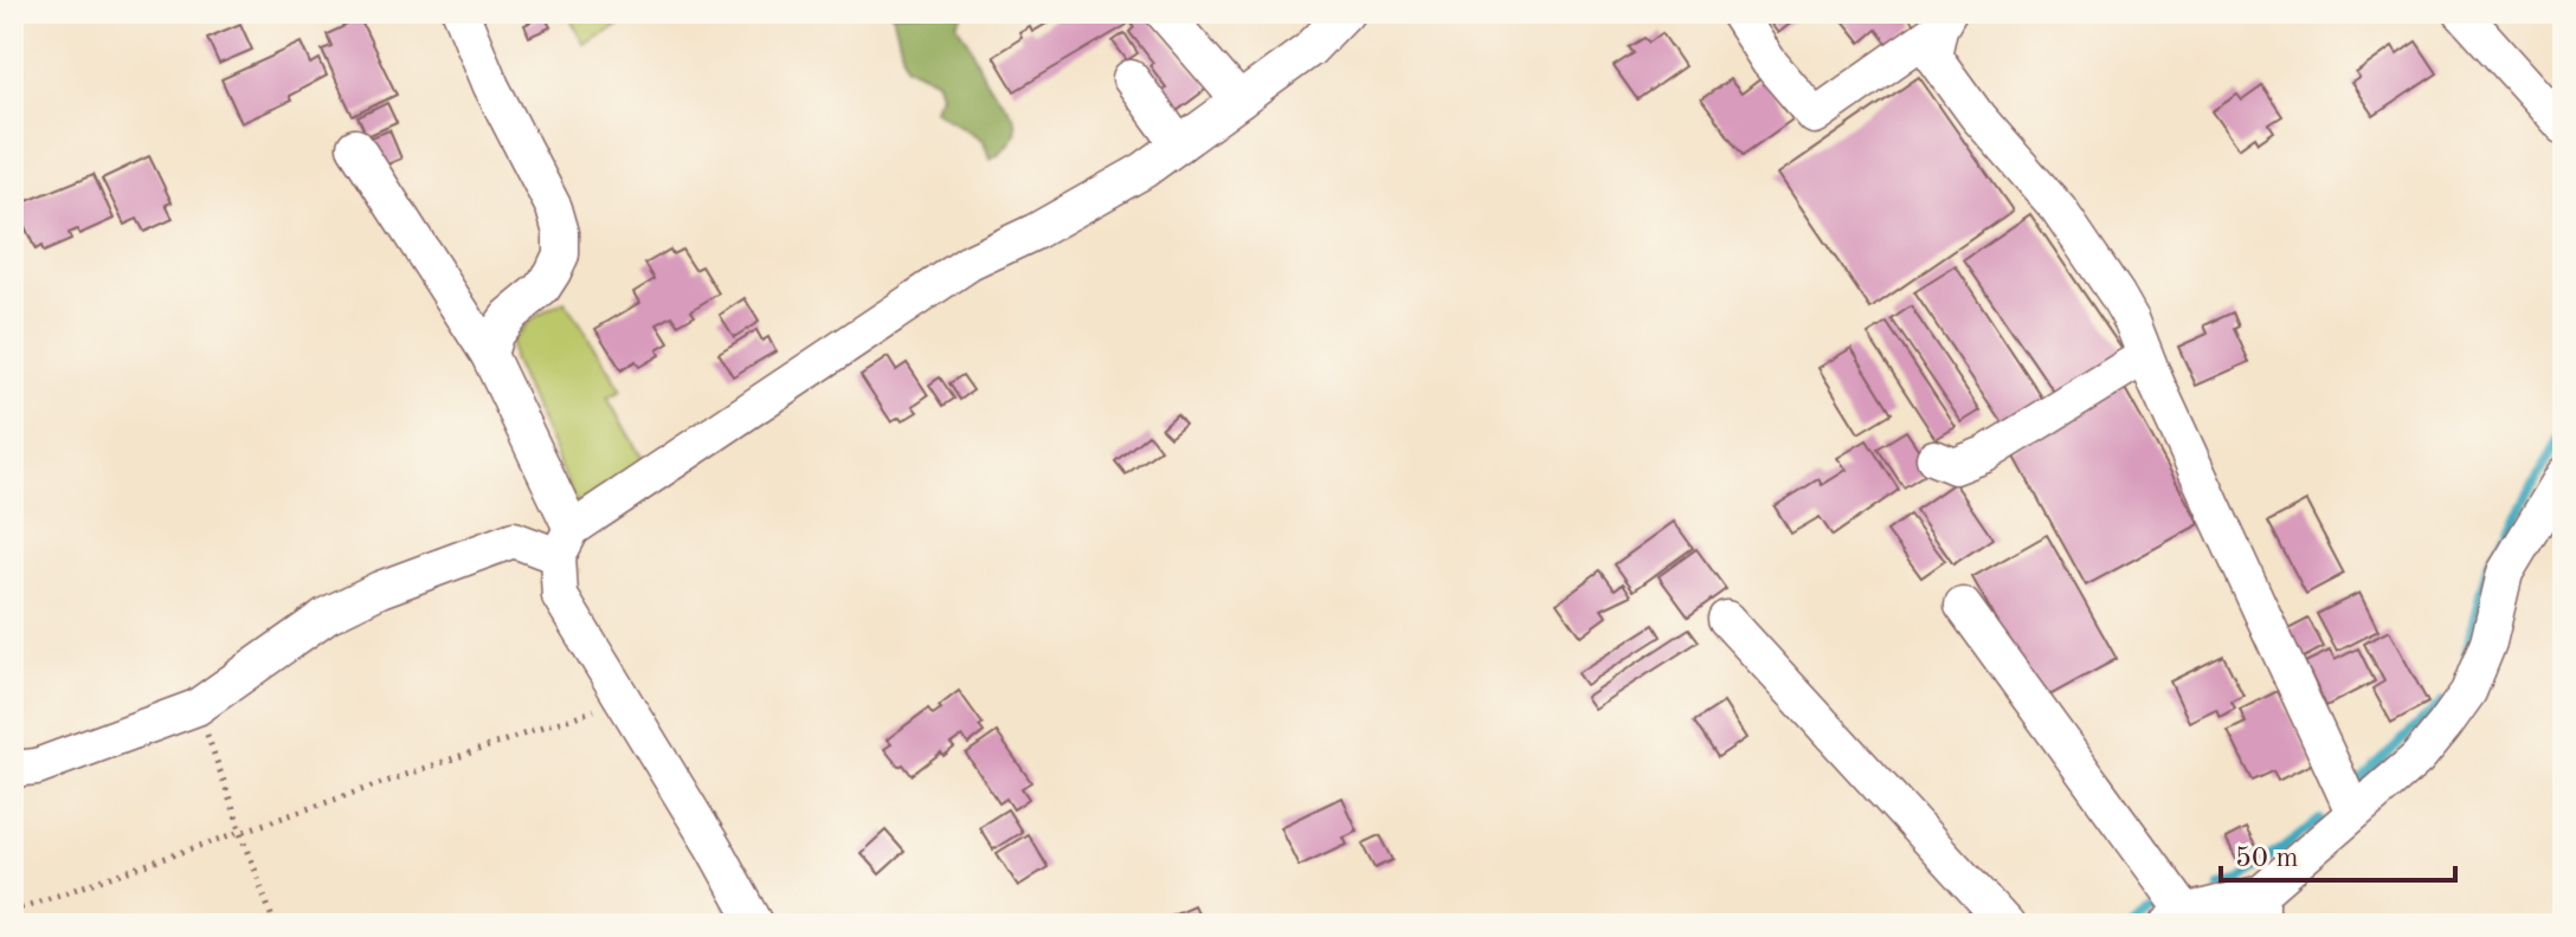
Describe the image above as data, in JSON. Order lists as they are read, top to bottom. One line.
{"scale_bar":"50 m"}
